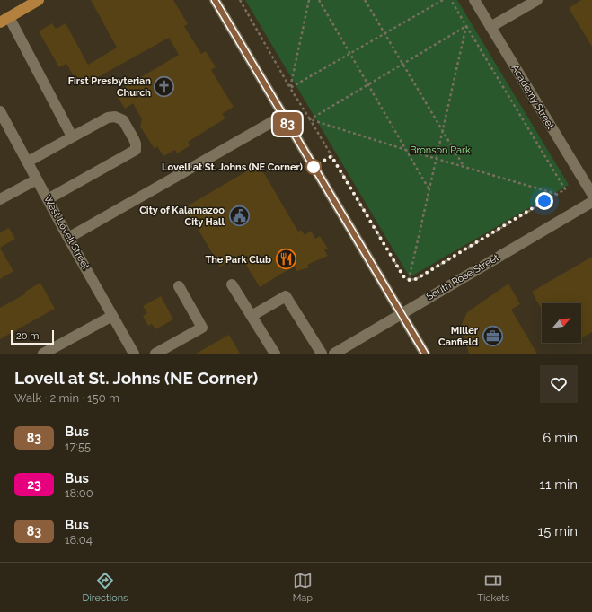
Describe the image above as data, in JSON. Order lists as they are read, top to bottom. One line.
{"streets":{"street":["Academy Street","West Lovell Street","South Rose Street"]},"parks":["Bronson Park"],"places":{"church":["First Presbyterian Church"],"other":["Lovell at St. Johns (NE Corner)"],"public building":["City of Kalamazoo City Hall"],"restaurant":["The Park Club"],"office":["Miller Canfield"]},"lines":["bus line 83"],"scale_bar":"20 m","north":"top right","page":{"on_map":"83","scale":"20 m","heading":["Lovell at St. Johns (NE Corner)","Walk · 2 min · 150 m"],"list":[{"mark":"83","name":"Bus","note":"17:55","value":"6 min"},{"mark":"23","name":"Bus","note":"18:00","value":"11 min"},{"mark":"83","name":"Bus","note":"18:04","value":"15 min"}],"tabs":["Directions","Map","Tickets"]}}
